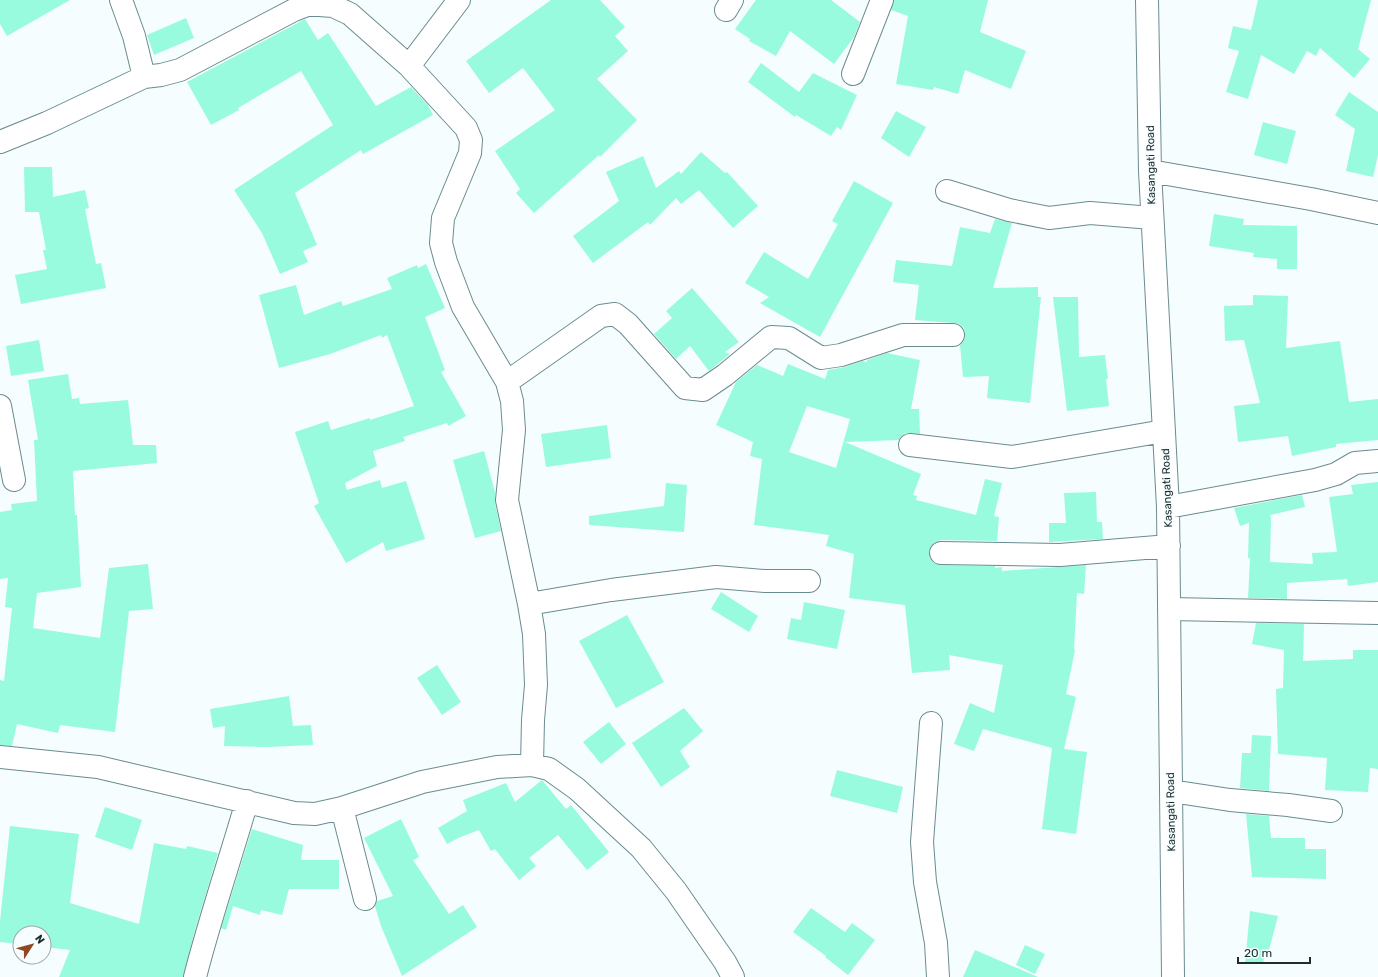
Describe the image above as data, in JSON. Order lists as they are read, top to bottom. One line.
{"streets":{"street":["Kasangati Road"]},"scale_bar":"20 m","north":"top right"}
